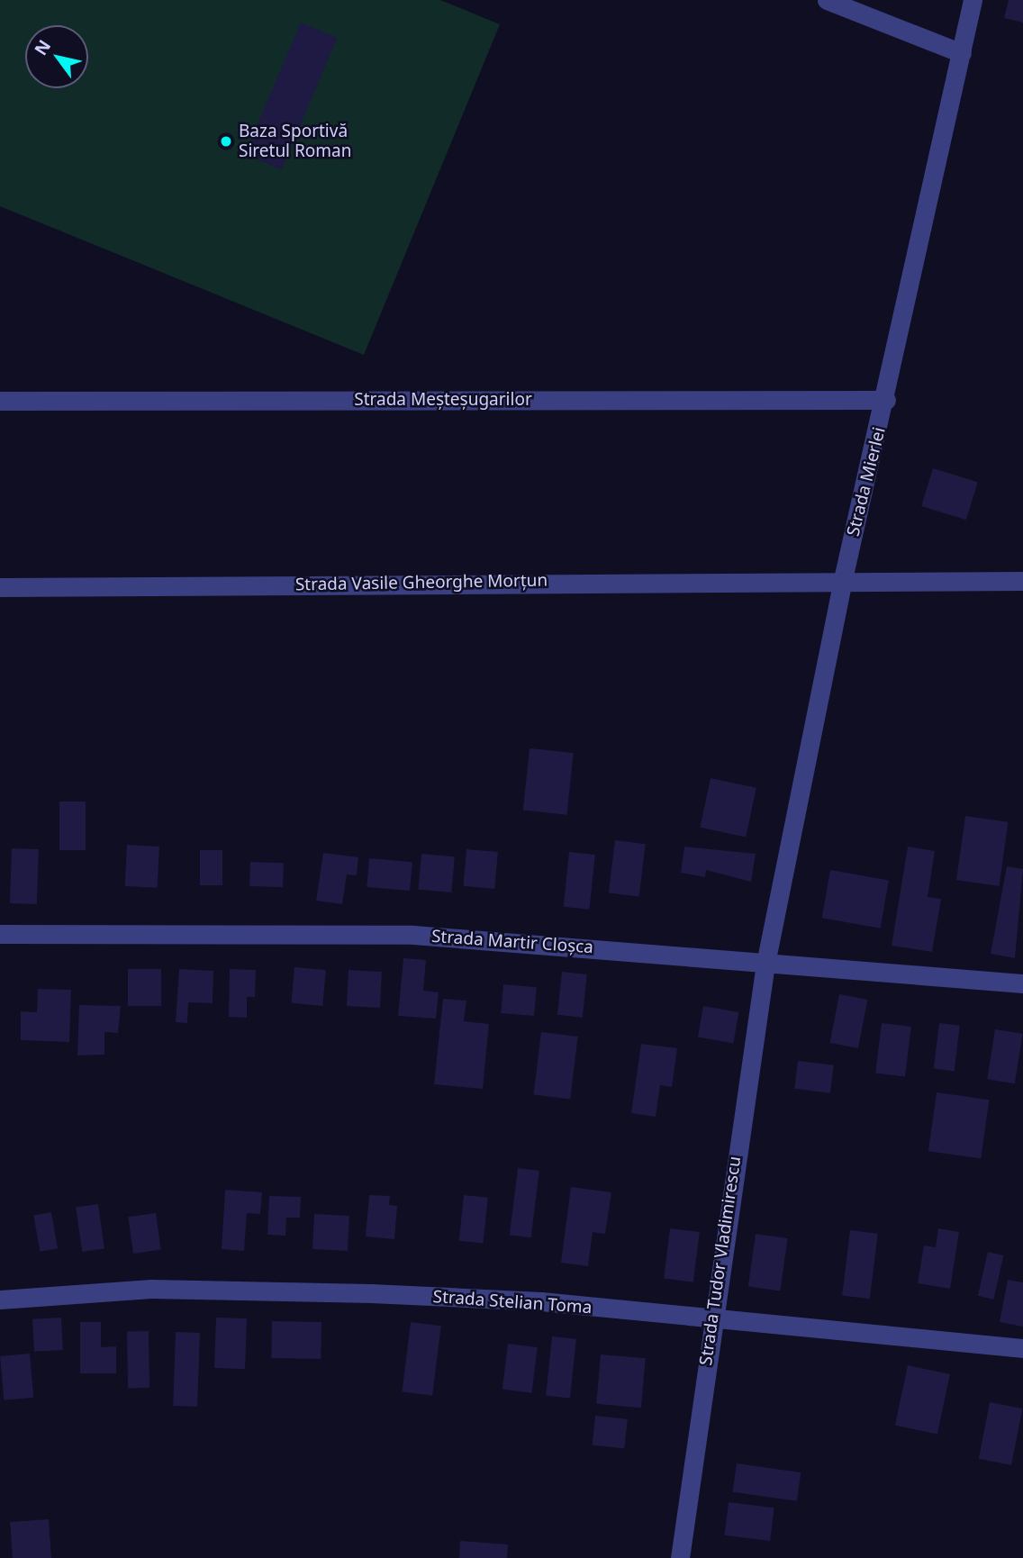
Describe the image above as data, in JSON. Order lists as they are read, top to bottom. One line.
{"streets":{"street":["Strada Meșteșugarilor","Strada Mierlei","Strada Vasile Gheorghe Morțun","Strada Martir Cloșca","Strada Tudor Vladimirescu","Strada Stelian Toma"]},"crossings":[["Strada Meșteșugarilor","Strada Mierlei"],["Strada Mierlei","Strada Vasile Gheorghe Morțun"],["Strada Mierlei","Strada Martir Cloșca"],["Strada Mierlei","Strada Tudor Vladimirescu"],["Strada Martir Cloșca","Strada Tudor Vladimirescu"],["Strada Tudor Vladimirescu","Strada Stelian Toma"]],"places":["Baza Sportivă Siretul Roman"],"north":"top left"}
